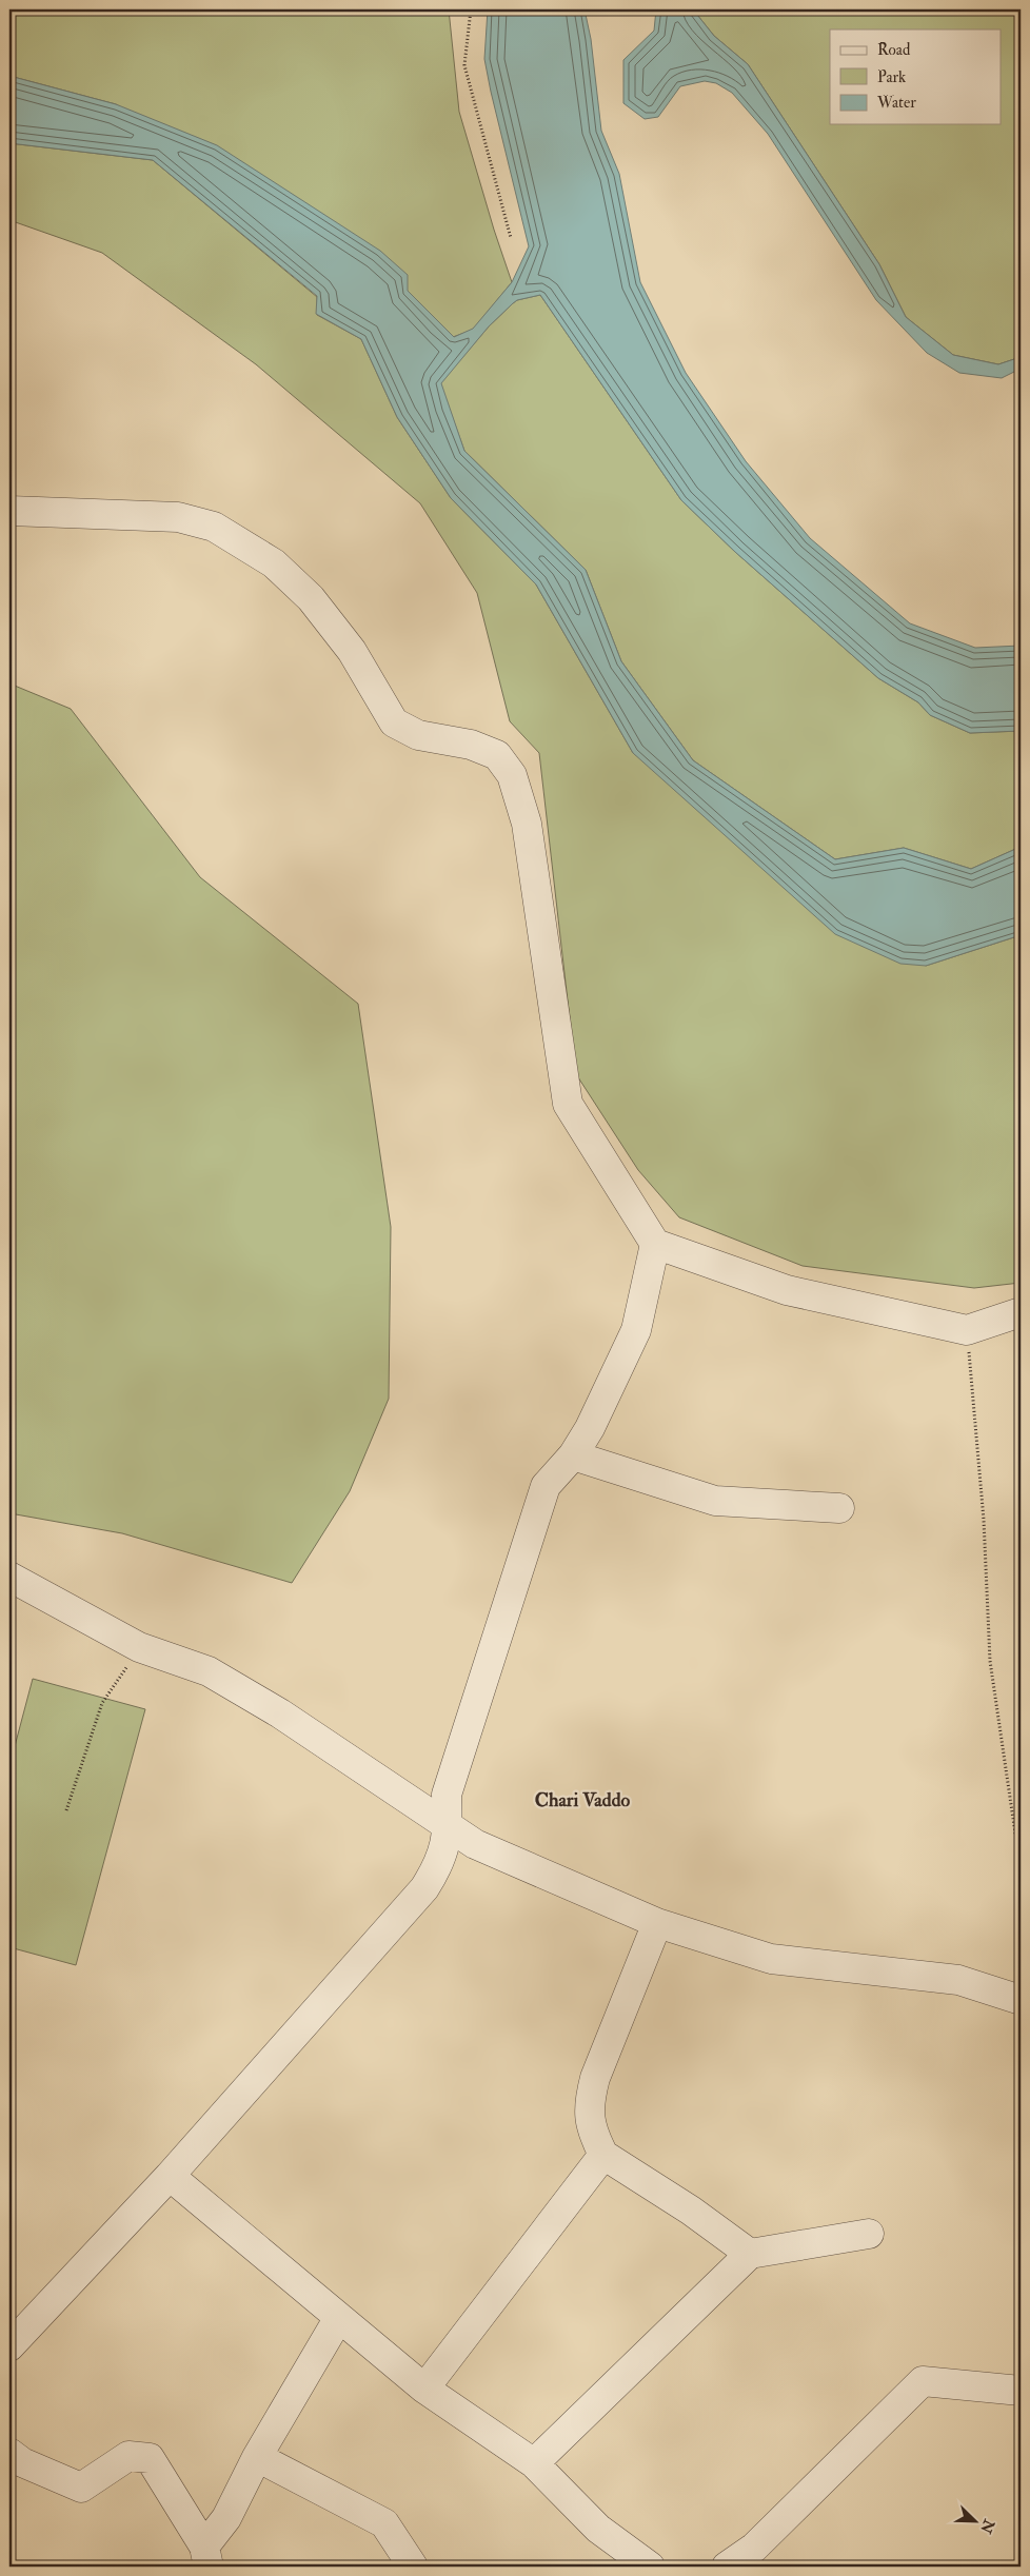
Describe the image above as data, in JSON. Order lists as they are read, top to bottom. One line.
{"districts":["Chari Vaddo"],"legend":["Road","Park","Water"],"north":"bottom right"}
